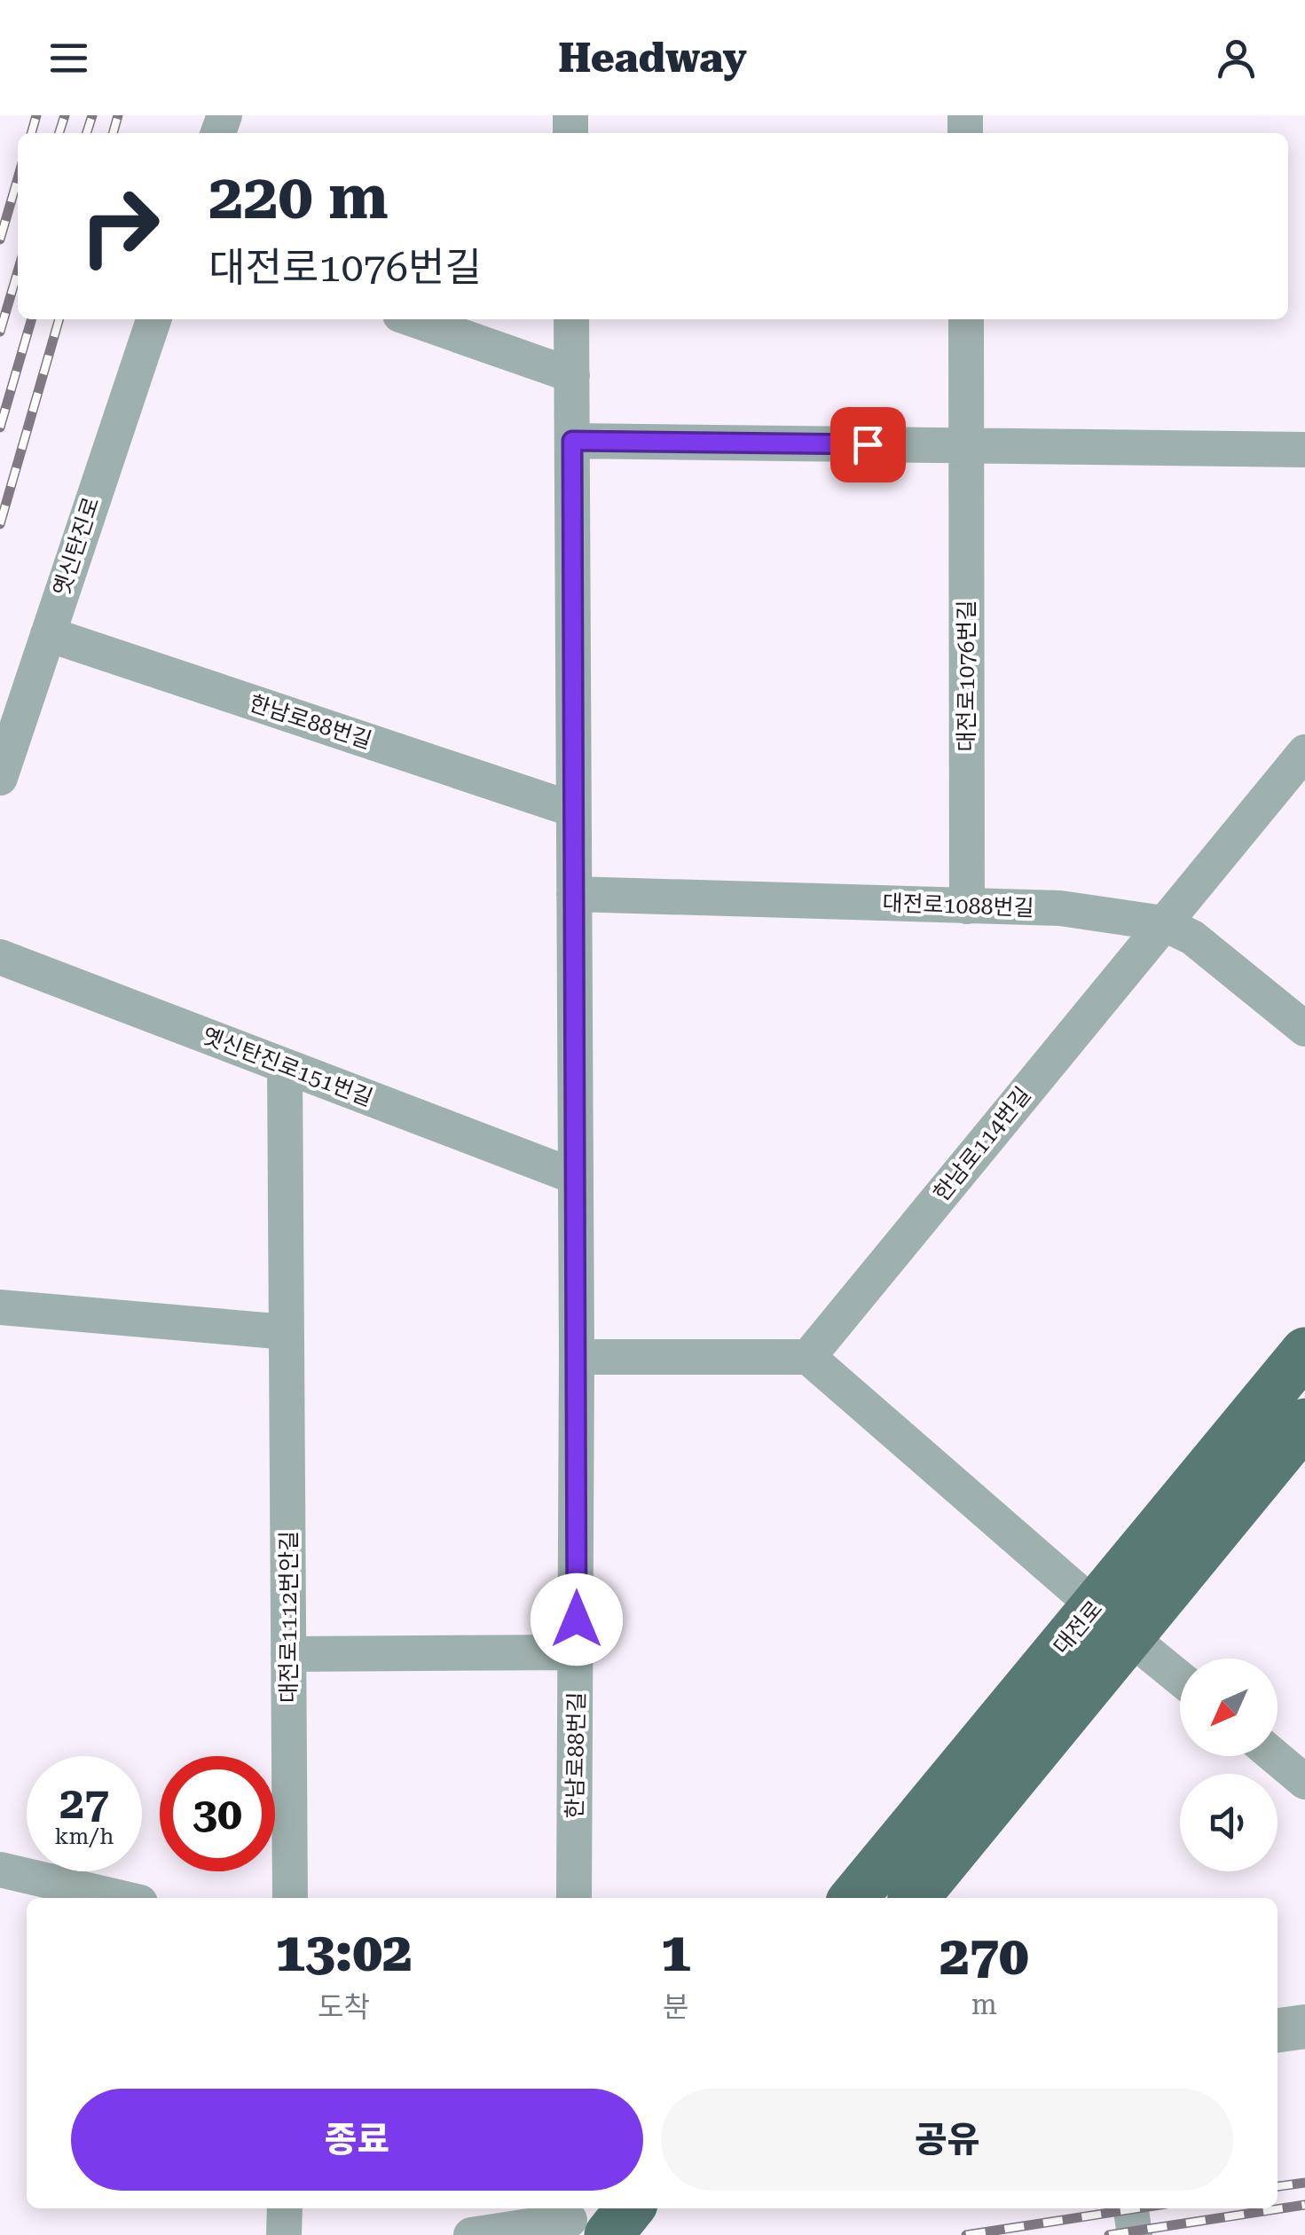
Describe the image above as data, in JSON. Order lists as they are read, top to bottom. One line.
{"streets":{"main road":["대전로"],"street":["옛신탄진로","대전로1076번길","한남로88번길","대전로1088번길","옛신탄진로151번길","한남로114번길","대전로1112번안길"]},"crossings":[["옛신탄진로","한남로88번길"],["대전로1076번길","대전로1088번길"],["한남로88번길","대전로1088번길"],["한남로88번길","옛신탄진로151번길"],["대전로1088번길","한남로114번길"],["옛신탄진로151번길","대전로1112번안길"]],"north":"bottom left","page":{"header":"Headway","turn":["220 m","대전로1076번길"],"speed":"27 km/h","limit":"30","eta":["13:02","도착","1","분","270","m"],"buttons":["종료","공유"]}}
